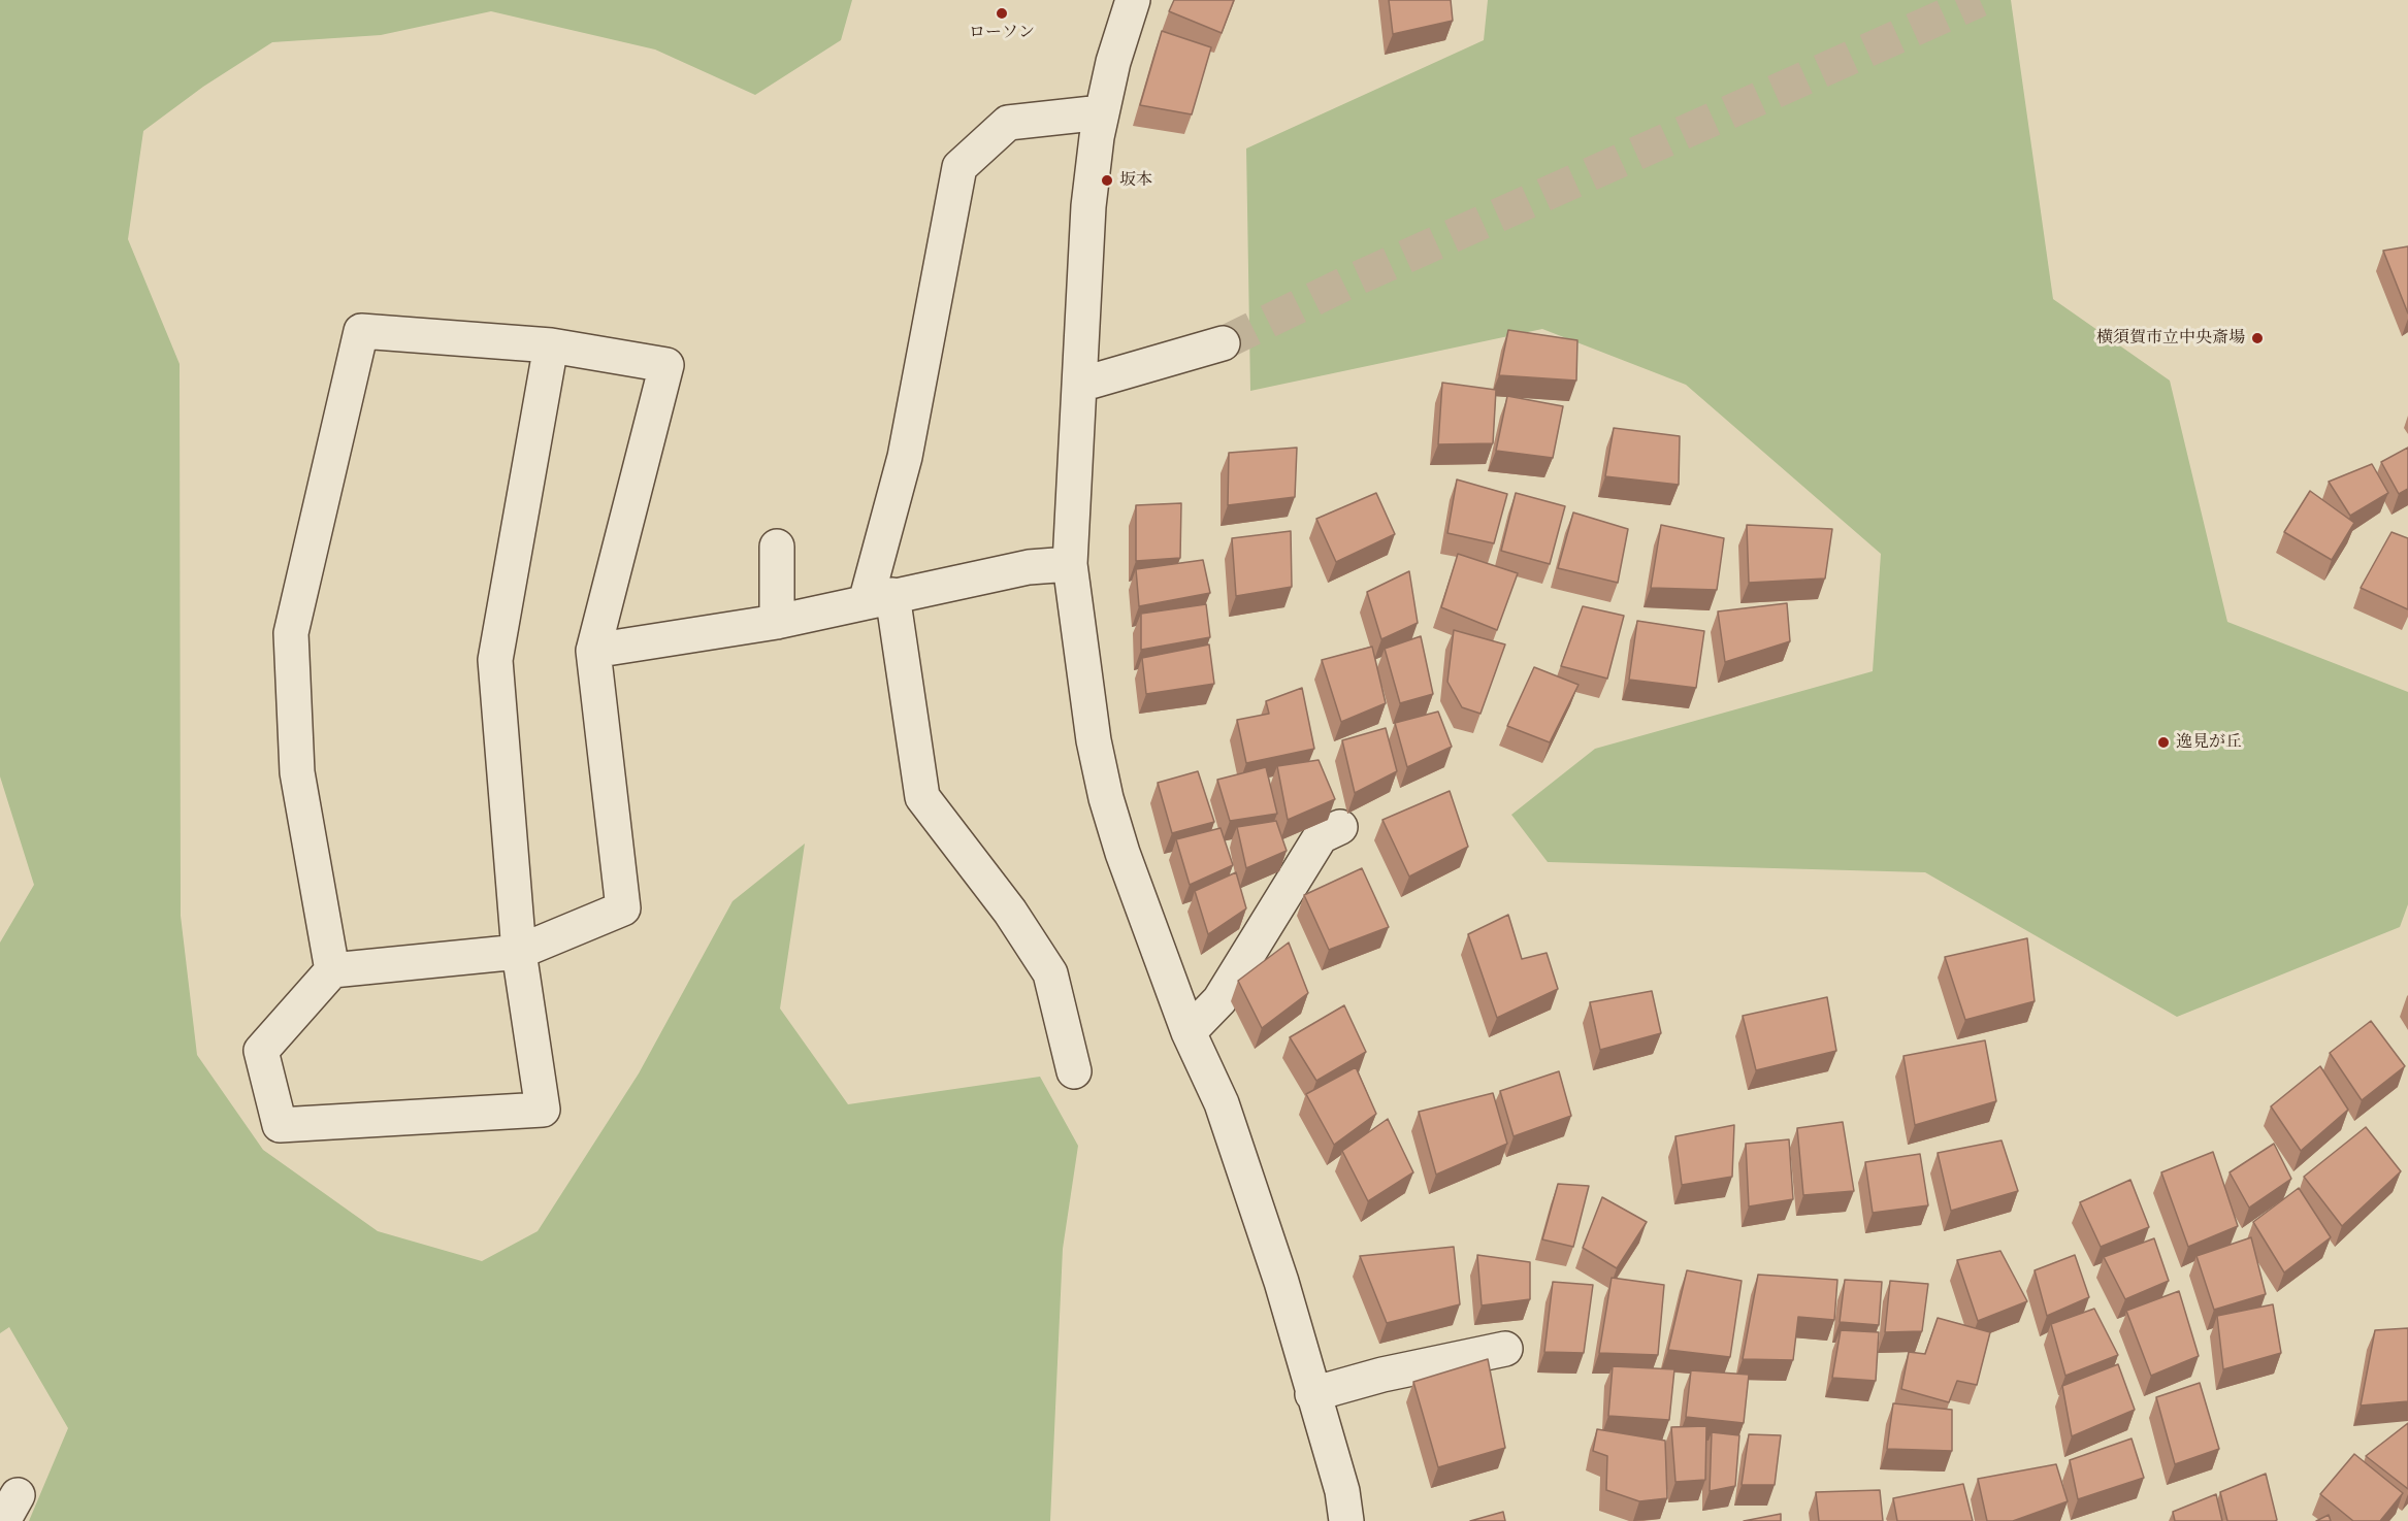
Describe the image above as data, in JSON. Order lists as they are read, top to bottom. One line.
{"places":["ローソン","坂本","横須賀市立中央斎場","逸見が丘"]}
